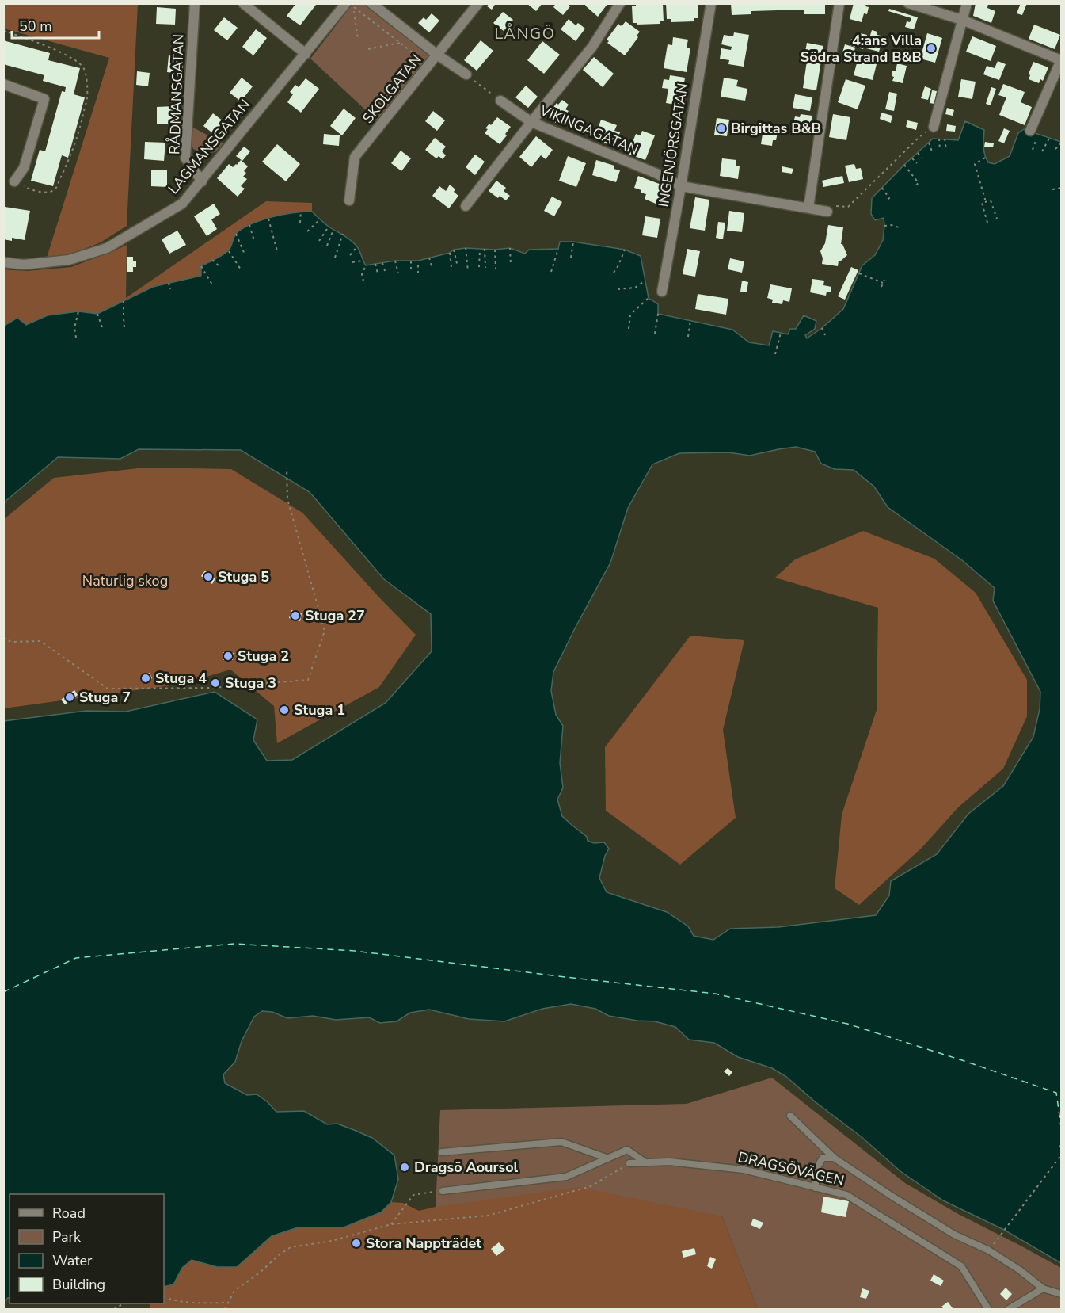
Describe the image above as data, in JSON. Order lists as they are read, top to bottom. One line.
{"streets":{"street":["SKOLGATAN","RÅDMANSGATAN","VIKINGAGATAN","INGENJÖRSGATAN","LAGMANSGATAN"],"lane":["DRAGSÖVÄGEN"]},"crossings":[["RÅDMANSGATAN","LAGMANSGATAN"],["VIKINGAGATAN","INGENJÖRSGATAN"]],"districts":["LÅNGÖ"],"parks":["Naturlig skog"],"places":["4:ans Villa Södra Strand B&B","Birgittas B&B","Stuga 5","Stuga 27","Stuga 2","Stuga 4","Stuga 3","Stuga 7","Stuga 1","Dragsö Aoursol","Stora Nappträdet"],"legend":["Road","Park","Water","Building"],"scale_bar":"50 m"}
